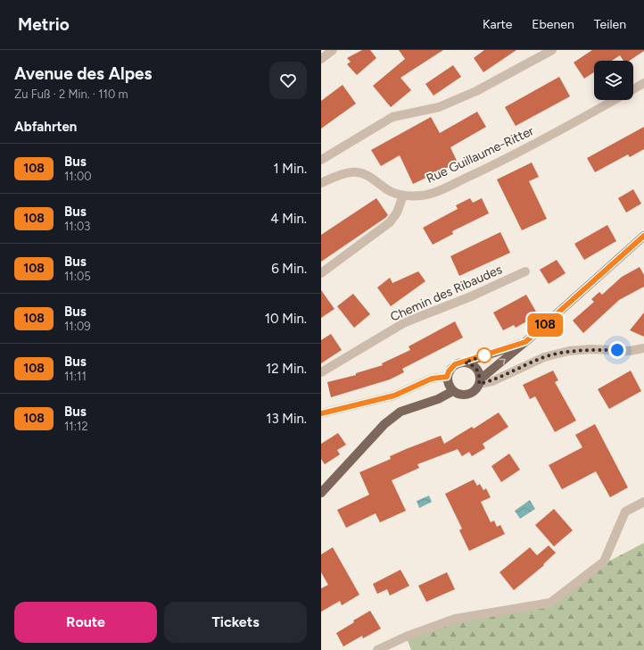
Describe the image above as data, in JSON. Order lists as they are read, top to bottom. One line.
{"streets":{"street":["Rue Guillaume-Ritter","Chemin des Ribaudes"]},"lines":["bus line 108"],"page":{"header":"Metrio","nav":["Karte","Ebenen","Teilen"],"heading":[["Avenue des Alpes","Zu Fuß · 2 Min. · 110 m"],"Abfahrten"],"on_map":"108","list":[{"mark":"108","name":"Bus","note":"11:00","value":"1 Min."},{"mark":"108","name":"Bus","note":"11:03","value":"4 Min."},{"mark":"108","name":"Bus","note":"11:05","value":"6 Min."},{"mark":"108","name":"Bus","note":"11:09","value":"10 Min."},{"mark":"108","name":"Bus","note":"11:11","value":"12 Min."},{"mark":"108","name":"Bus","note":"11:12","value":"13 Min."}],"buttons":["Route","Tickets"]}}
